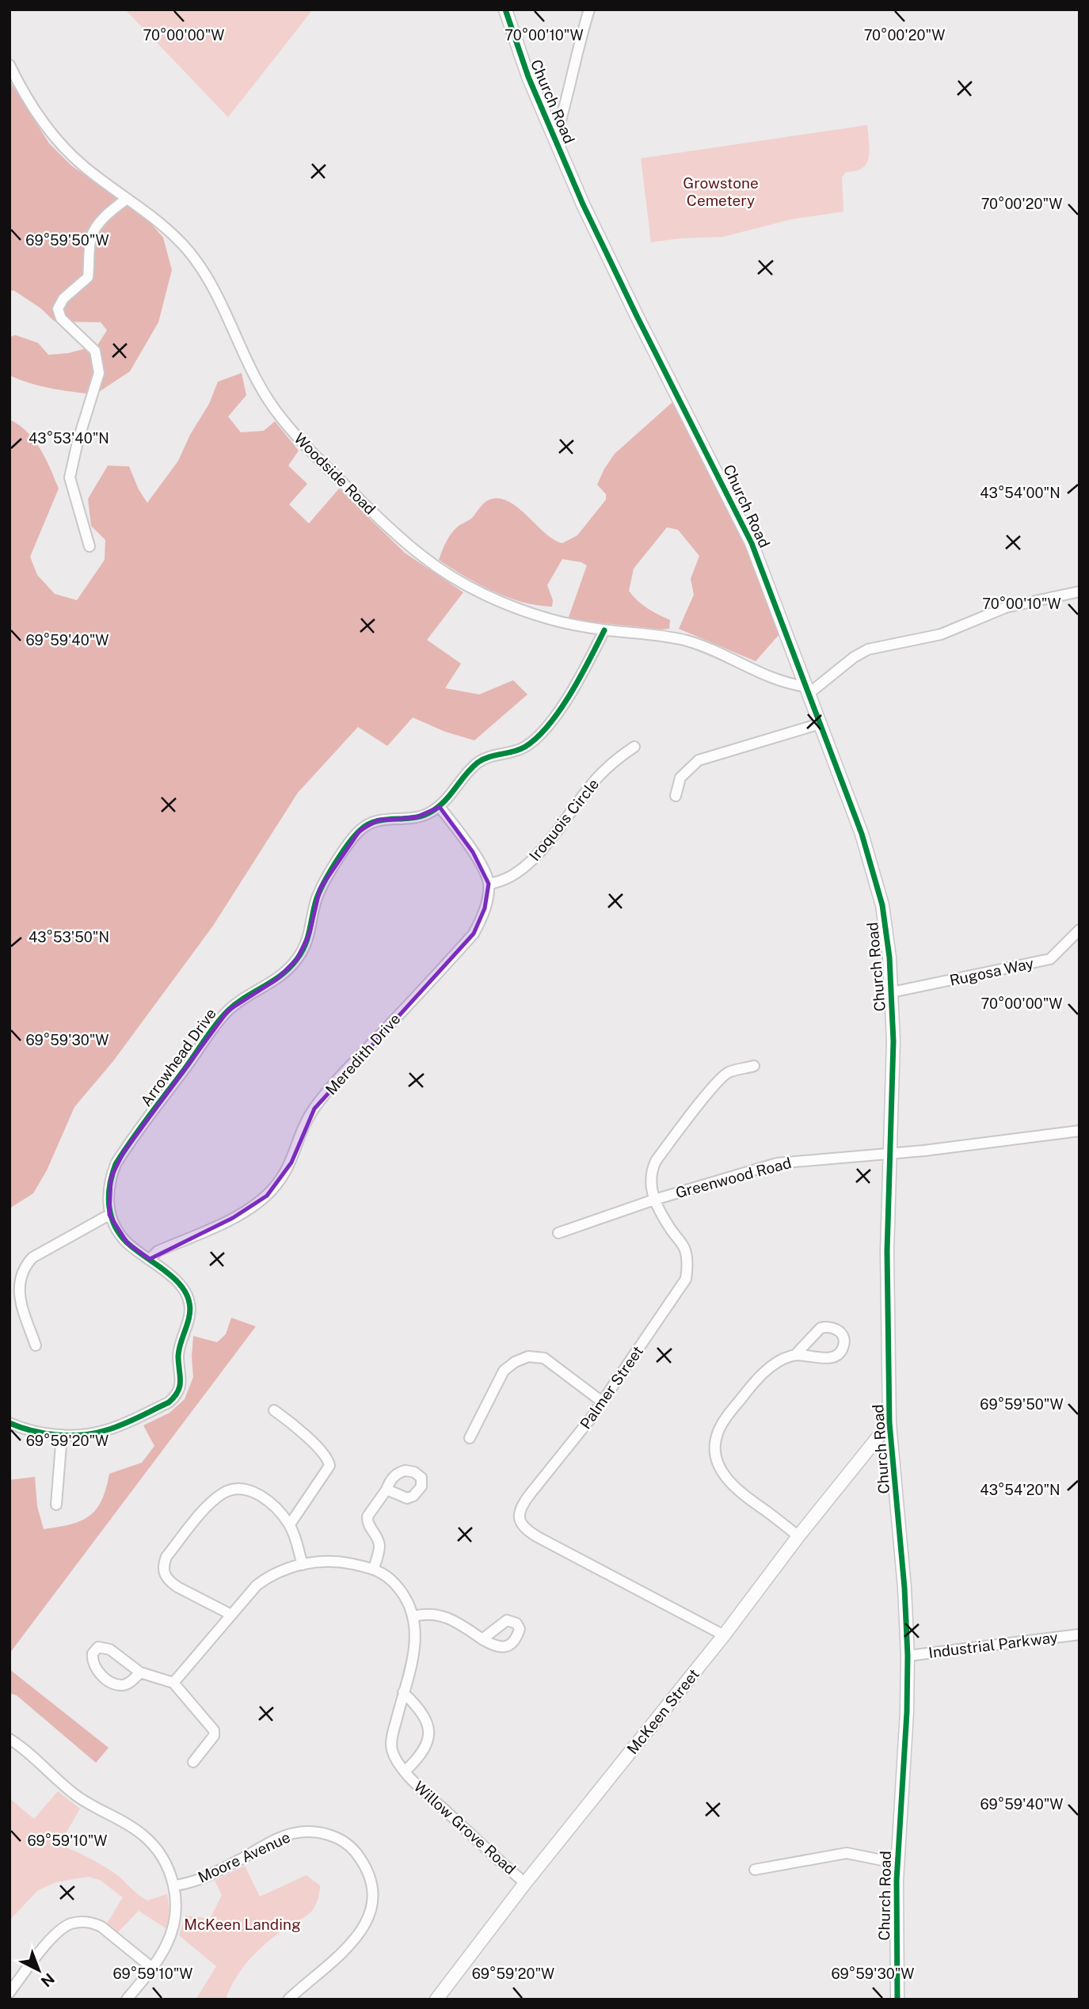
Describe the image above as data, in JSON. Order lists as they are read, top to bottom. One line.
{"streets":{"street":["Church Road","Woodside Road","Iroquois Circle","Rugosa Way","Meredith Drive","Arrowhead Drive","Greenwood Road","Palmer Street","Industrial Parkway","McKeen Street","Willow Grove Road","Moore Avenue"]},"crossings":[["Church Road","Woodside Road"],["Church Road","Rugosa Way"],["Church Road","Greenwood Road"],["Church Road","Industrial Parkway"],["Church Road","McKeen Street"],["Woodside Road","Arrowhead Drive"],["Iroquois Circle","Meredith Drive"],["Greenwood Road","Palmer Street"],["Palmer Street","McKeen Street"],["McKeen Street","Willow Grove Road"]],"parks":["Growstone Cemetery","McKeen Landing"],"north":"bottom right","coordinates":["70°00'00\"W","70°00'10\"W","70°00'20\"W","69°59'50\"W","43°53'40\"N","43°54'00\"N","69°59'40\"W","43°53'50\"N","69°59'30\"W","69°59'20\"W","43°54'20\"N","69°59'10\"W"]}
